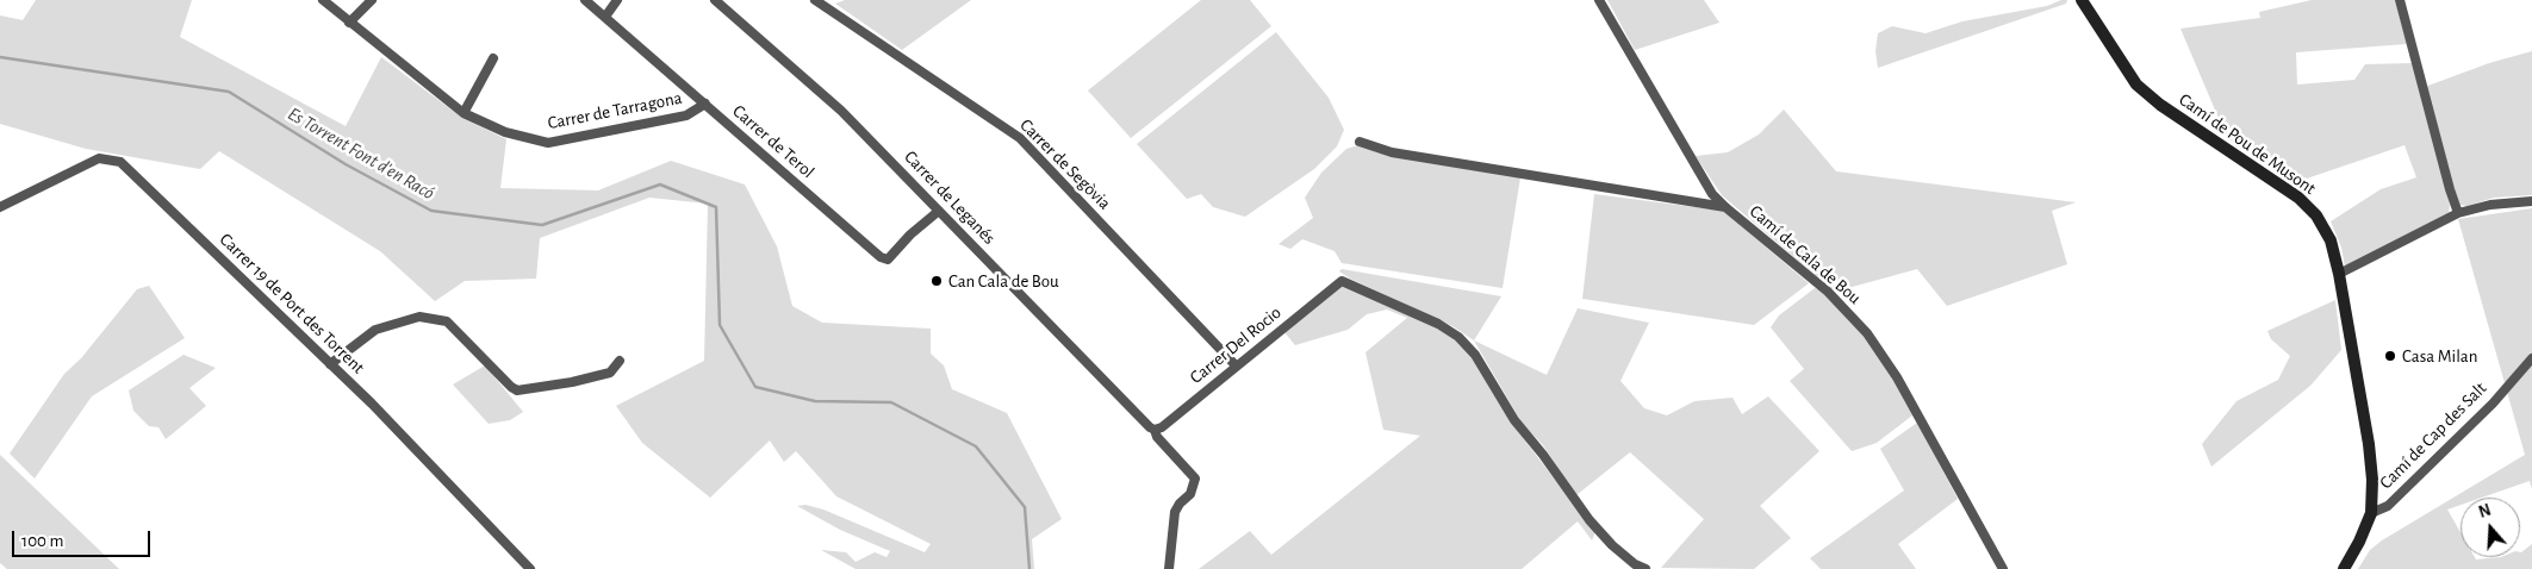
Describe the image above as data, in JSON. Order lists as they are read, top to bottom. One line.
{"streets":{"street":["Carrer de Tarragona","Carrer de Terol","Camí de Pou de Musont","Carrer de Segòvia","Carrer de Leganés","Camí de Cala de Bou","Carrer 19 de Port des Torrent","Carrer Del Rocio","Camí de Cap des Salt"]},"crossings":[["Carrer de Tarragona","Carrer de Terol"],["Carrer de Terol","Carrer de Leganés"],["Camí de Pou de Musont","Camí de Cap des Salt"],["Carrer de Segòvia","Carrer Del Rocio"],["Carrer de Leganés","Carrer Del Rocio"]],"water":["Es Torrent Font d'en Racó"],"places":["Can Cala de Bou","Casa Milan"],"scale_bar":"100 m","north":"top"}
